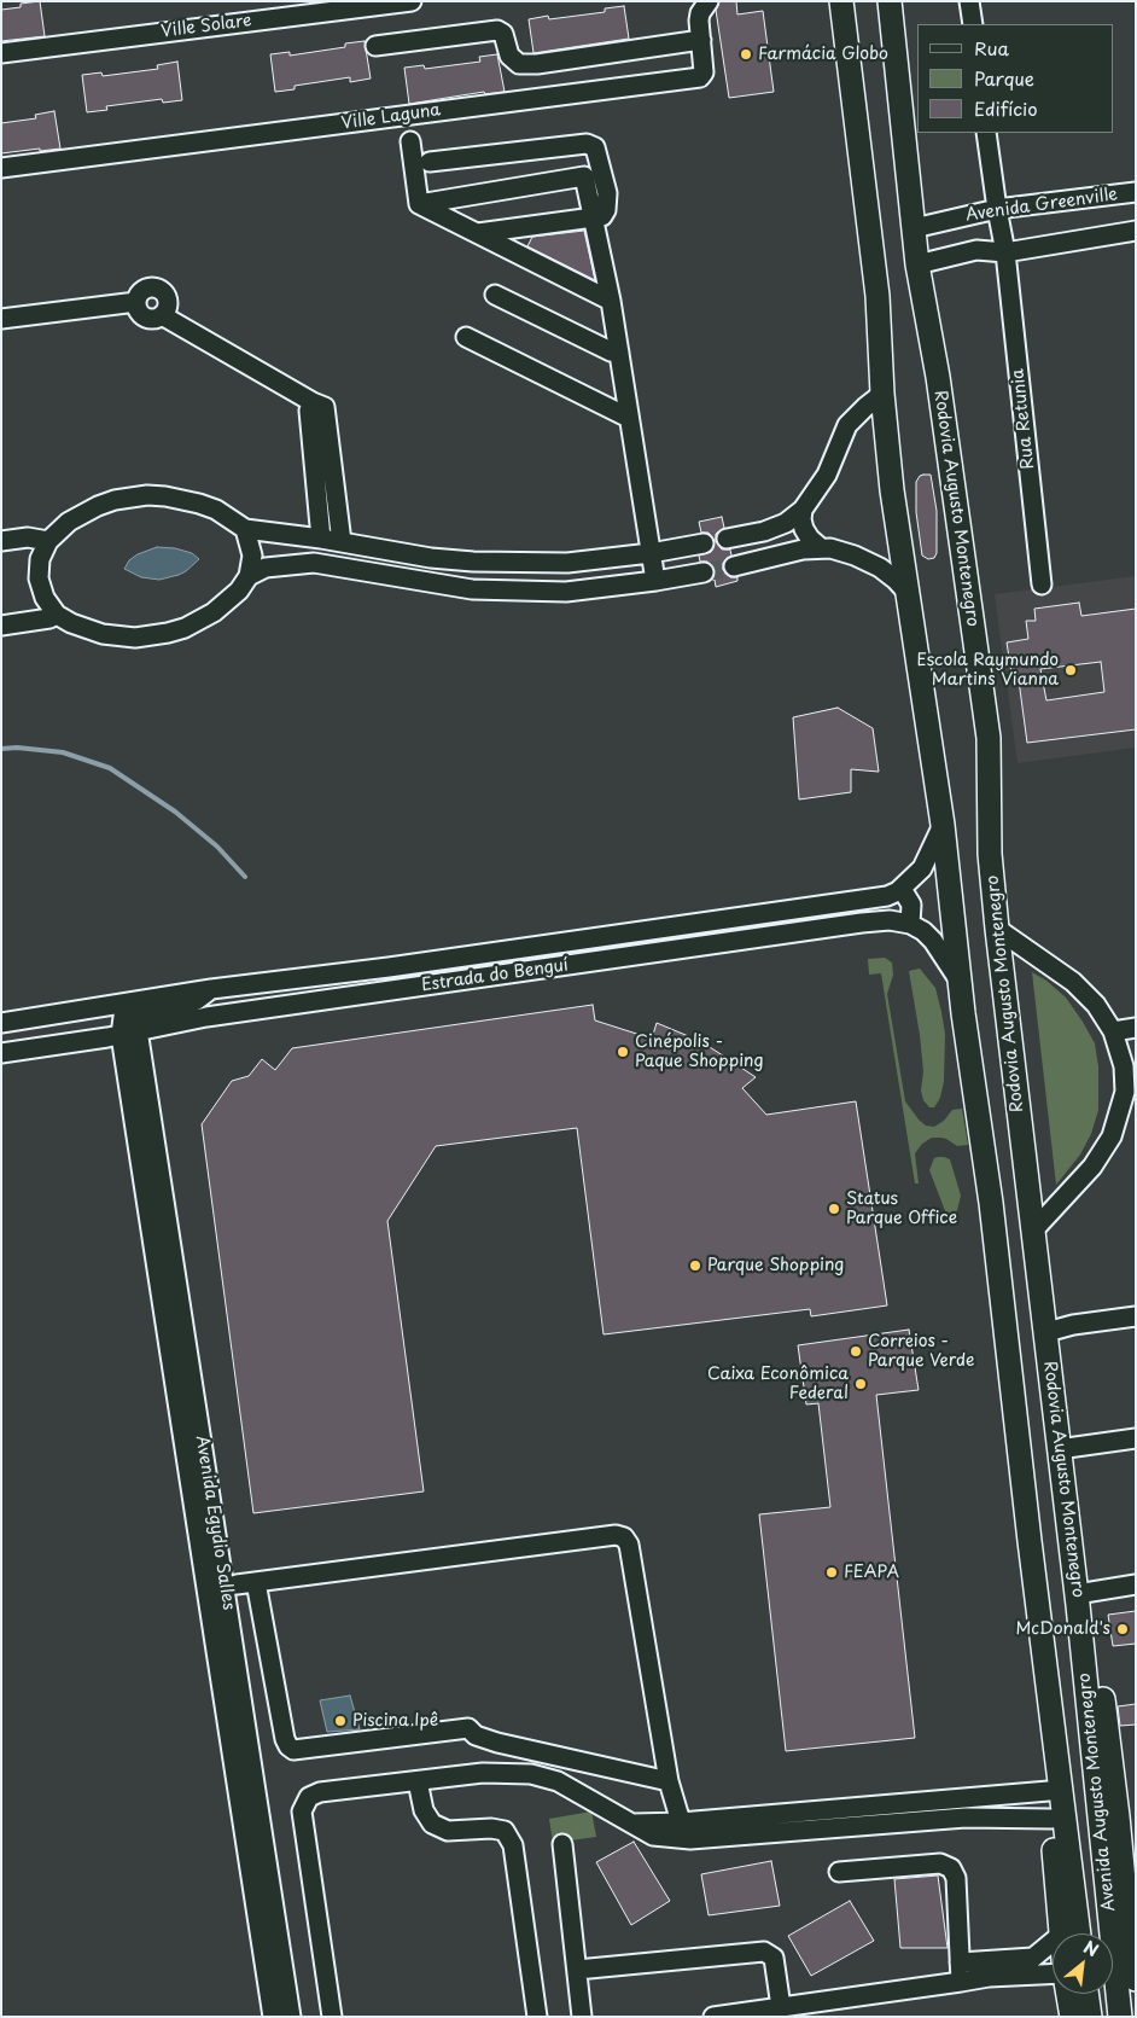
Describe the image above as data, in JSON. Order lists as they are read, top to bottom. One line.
{"streets":{"main road":["Rodovia Augusto Montenegro","Avenida Augusto Montenegro"],"street":["Ville Solare","Ville Laguna","Avenida Greenville","Rua Retunia","Estrada do Benguí","Avenida Egydio Salles"]},"crossings":[["Avenida Greenville","Rua Retunia"],["Avenida Greenville","Rodovia Augusto Montenegro"],["Rodovia Augusto Montenegro","Avenida Augusto Montenegro"],["Estrada do Benguí","Avenida Egydio Salles"]],"places":["Farmácia Globo","Escola Raymundo Martins Vianna","Cinépolis - Paque Shopping","Status Parque Office","Parque Shopping","Correios - Parque Verde","Caixa Econômica Federal","FEAPA","McDonald's","Piscina Ipê"],"legend":["Rua","Parque","Edifício"],"north":"top right"}
